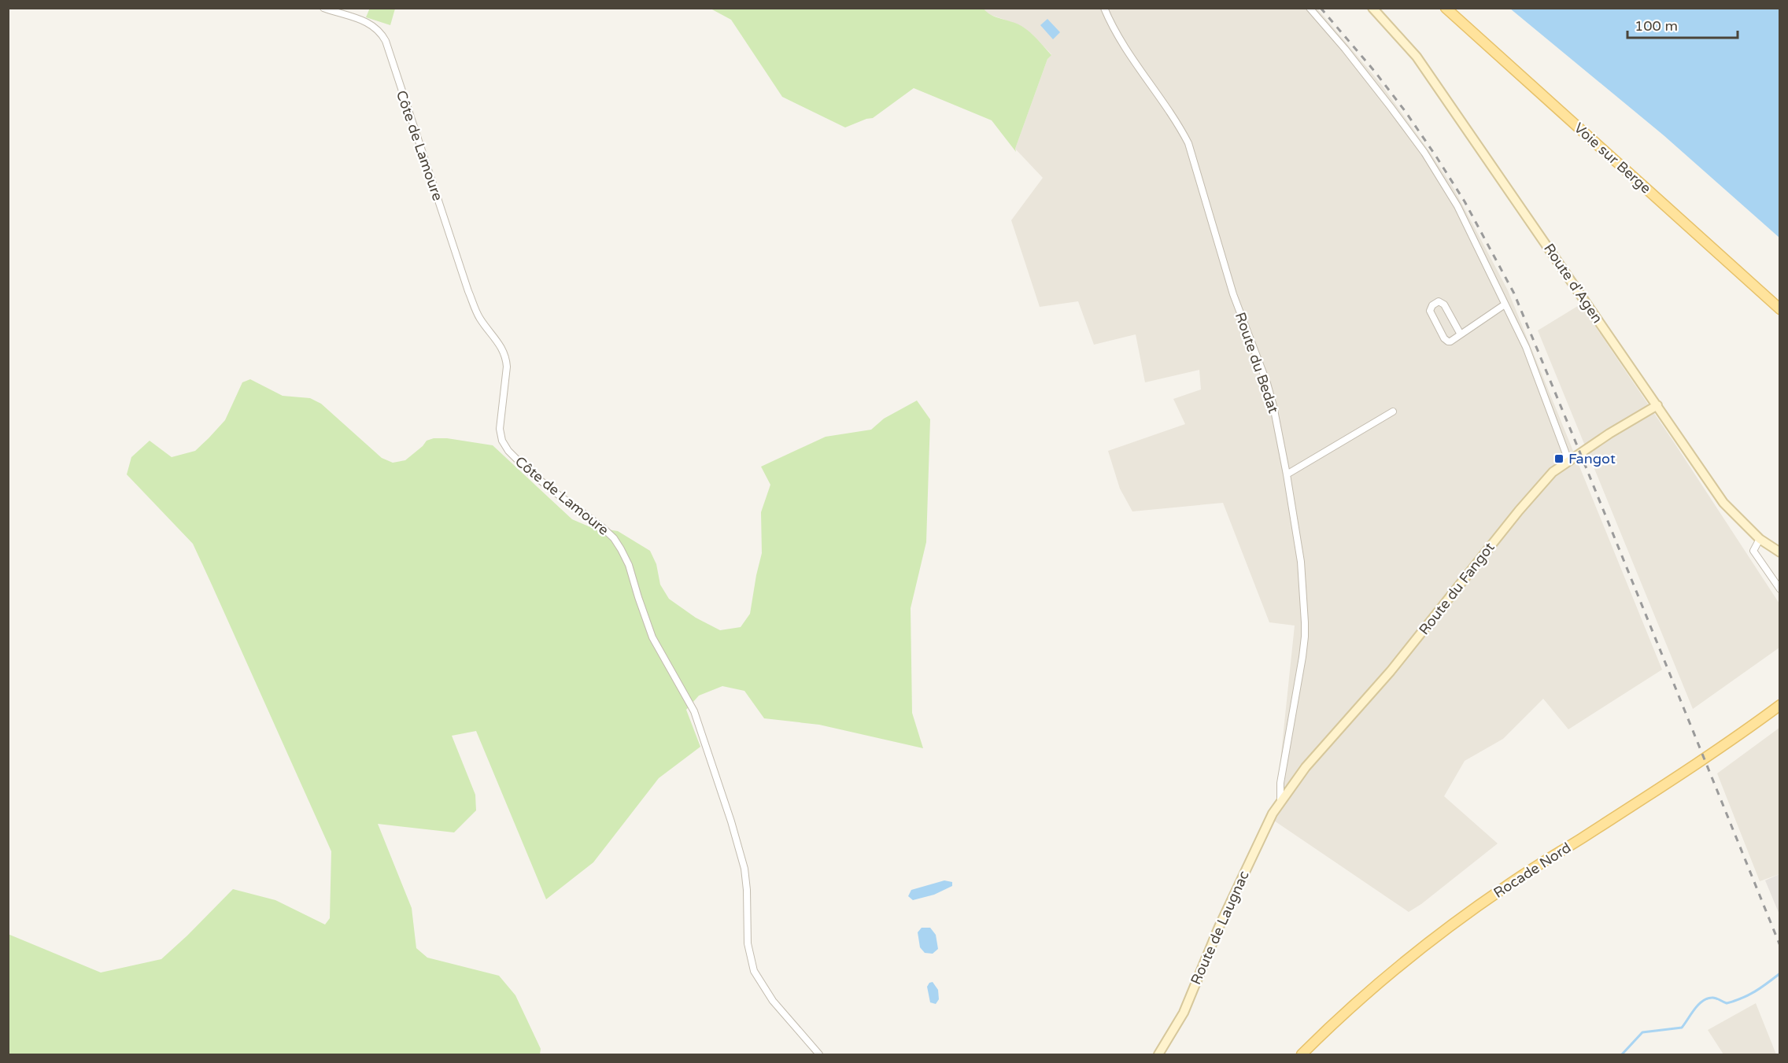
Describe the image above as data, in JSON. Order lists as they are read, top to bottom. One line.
{"streets":{"main road":["Voie sur Berge","Rocade Nord"],"street":["Côte de Lamoure","Route d'Agen","Route du Bedat","Route du Fangot","Route de Laugnac"]},"crossings":[["Route d'Agen","Route du Fangot"],["Route du Bedat","Route du Fangot"],["Route du Bedat","Route de Laugnac"],["Route du Fangot","Route de Laugnac"]],"places":{"transit":["Fangot"]},"scale_bar":"100 m"}
